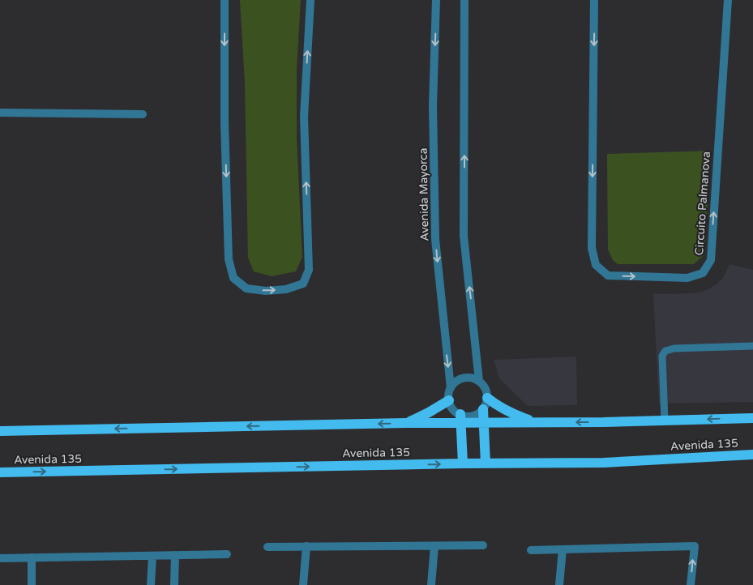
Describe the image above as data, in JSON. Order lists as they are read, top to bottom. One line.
{"streets":{"main road":["Avenida 135"],"street":["Avenida Mayorca","Circuito Palmanova"]}}
